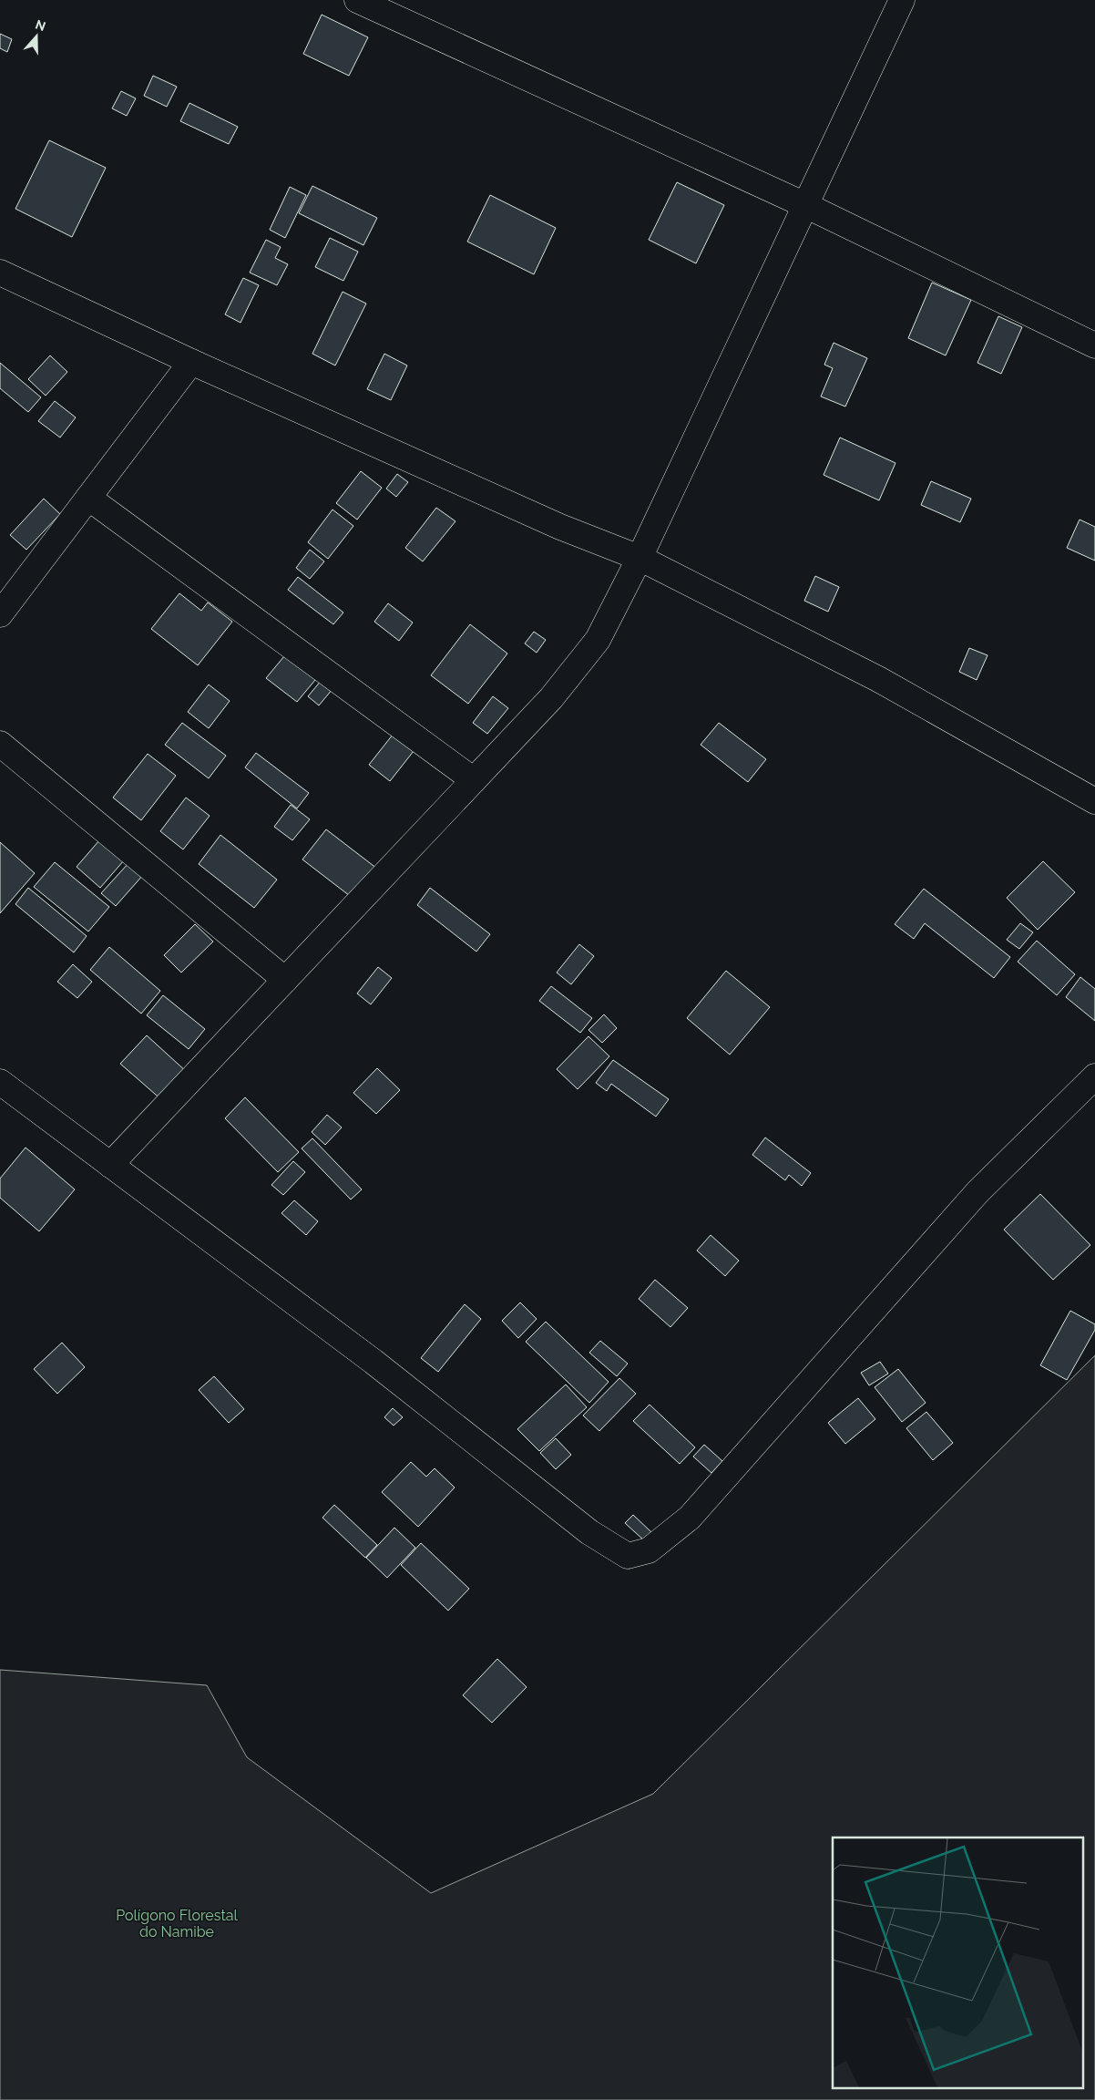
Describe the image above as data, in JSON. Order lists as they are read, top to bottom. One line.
{"parks":["Polígono Florestal do Namibe"],"north":"top"}
